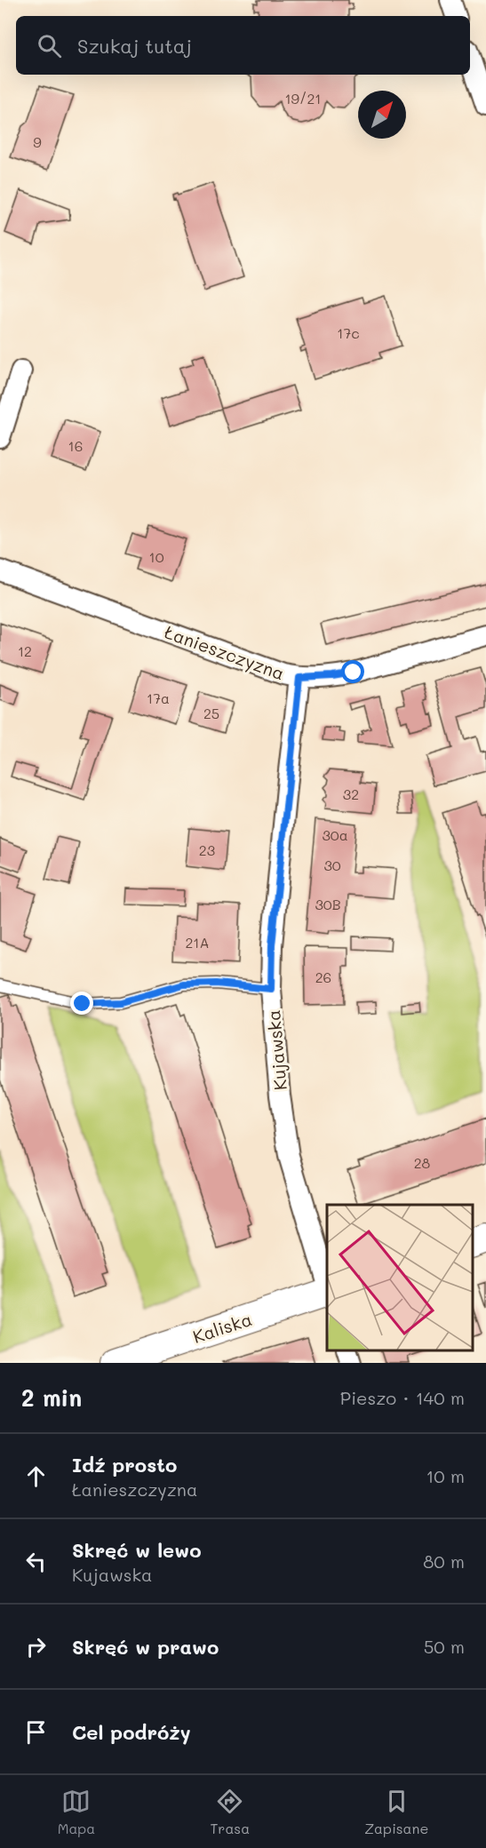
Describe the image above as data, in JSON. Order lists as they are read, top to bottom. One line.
{"streets":{"street":["Łanieszczyzna","Kujawska","Kaliska"]},"crossings":[["Łanieszczyzna","Kujawska"]],"house_numbers":["19/21","9","17c","16","10","12","17a","25","32","30a","23","30","30B","21A","26","28"],"north":"top right","page":{"search":"Szukaj tutaj","heading":["2 min","Pieszo · 140 m"],"list":[["Idź prosto","Łanieszczyzna","10 m"],["Skręć w lewo","Kujawska","80 m"],["Skręć w prawo","50 m"],"Cel podróży"],"nav":["Mapa","Trasa","Zapisane"]}}
